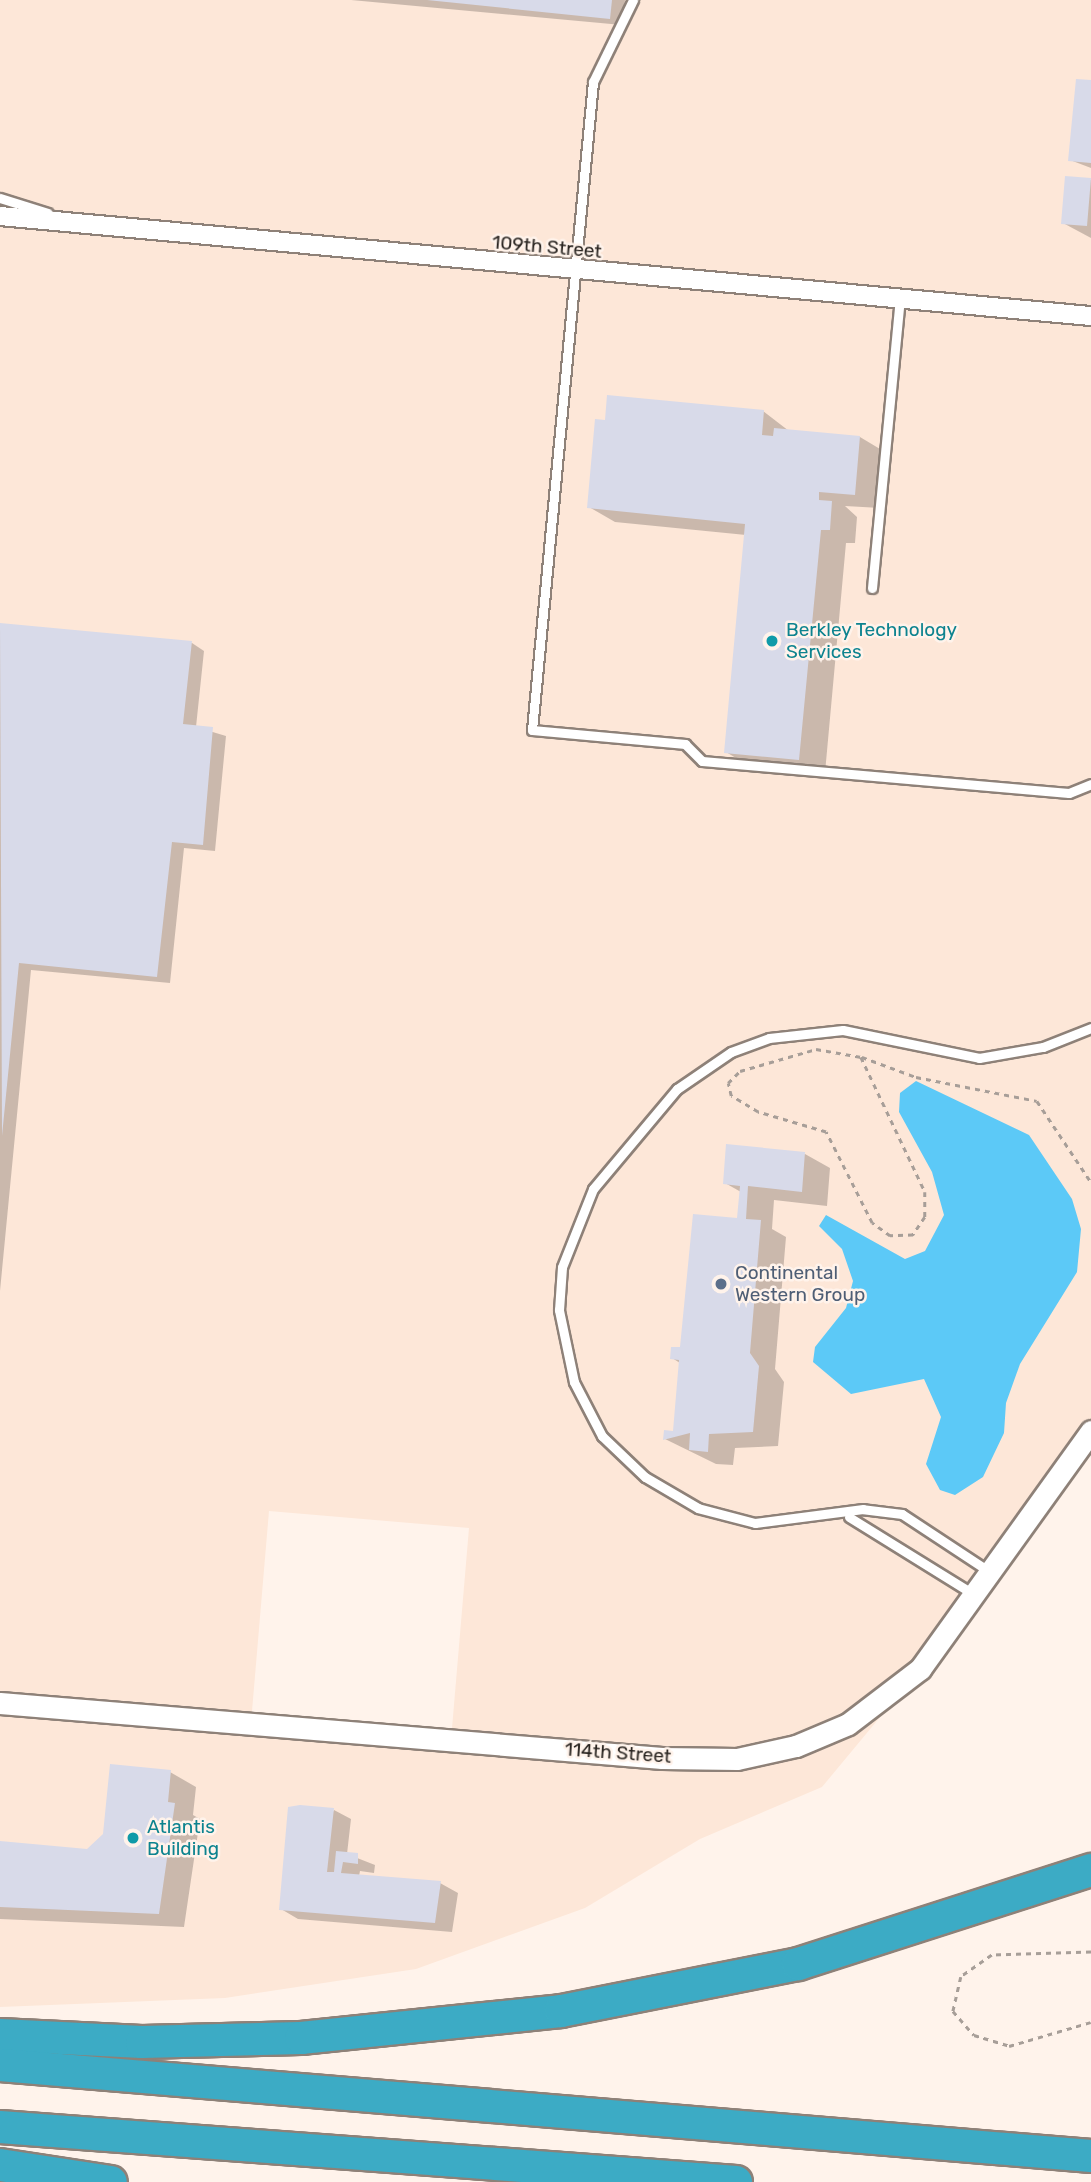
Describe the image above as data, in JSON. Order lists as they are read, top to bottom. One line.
{"streets":{"street":["109th Street","114th Street"]},"places":["Berkley Technology Services","Continental Western Group","Atlantis Building"]}
